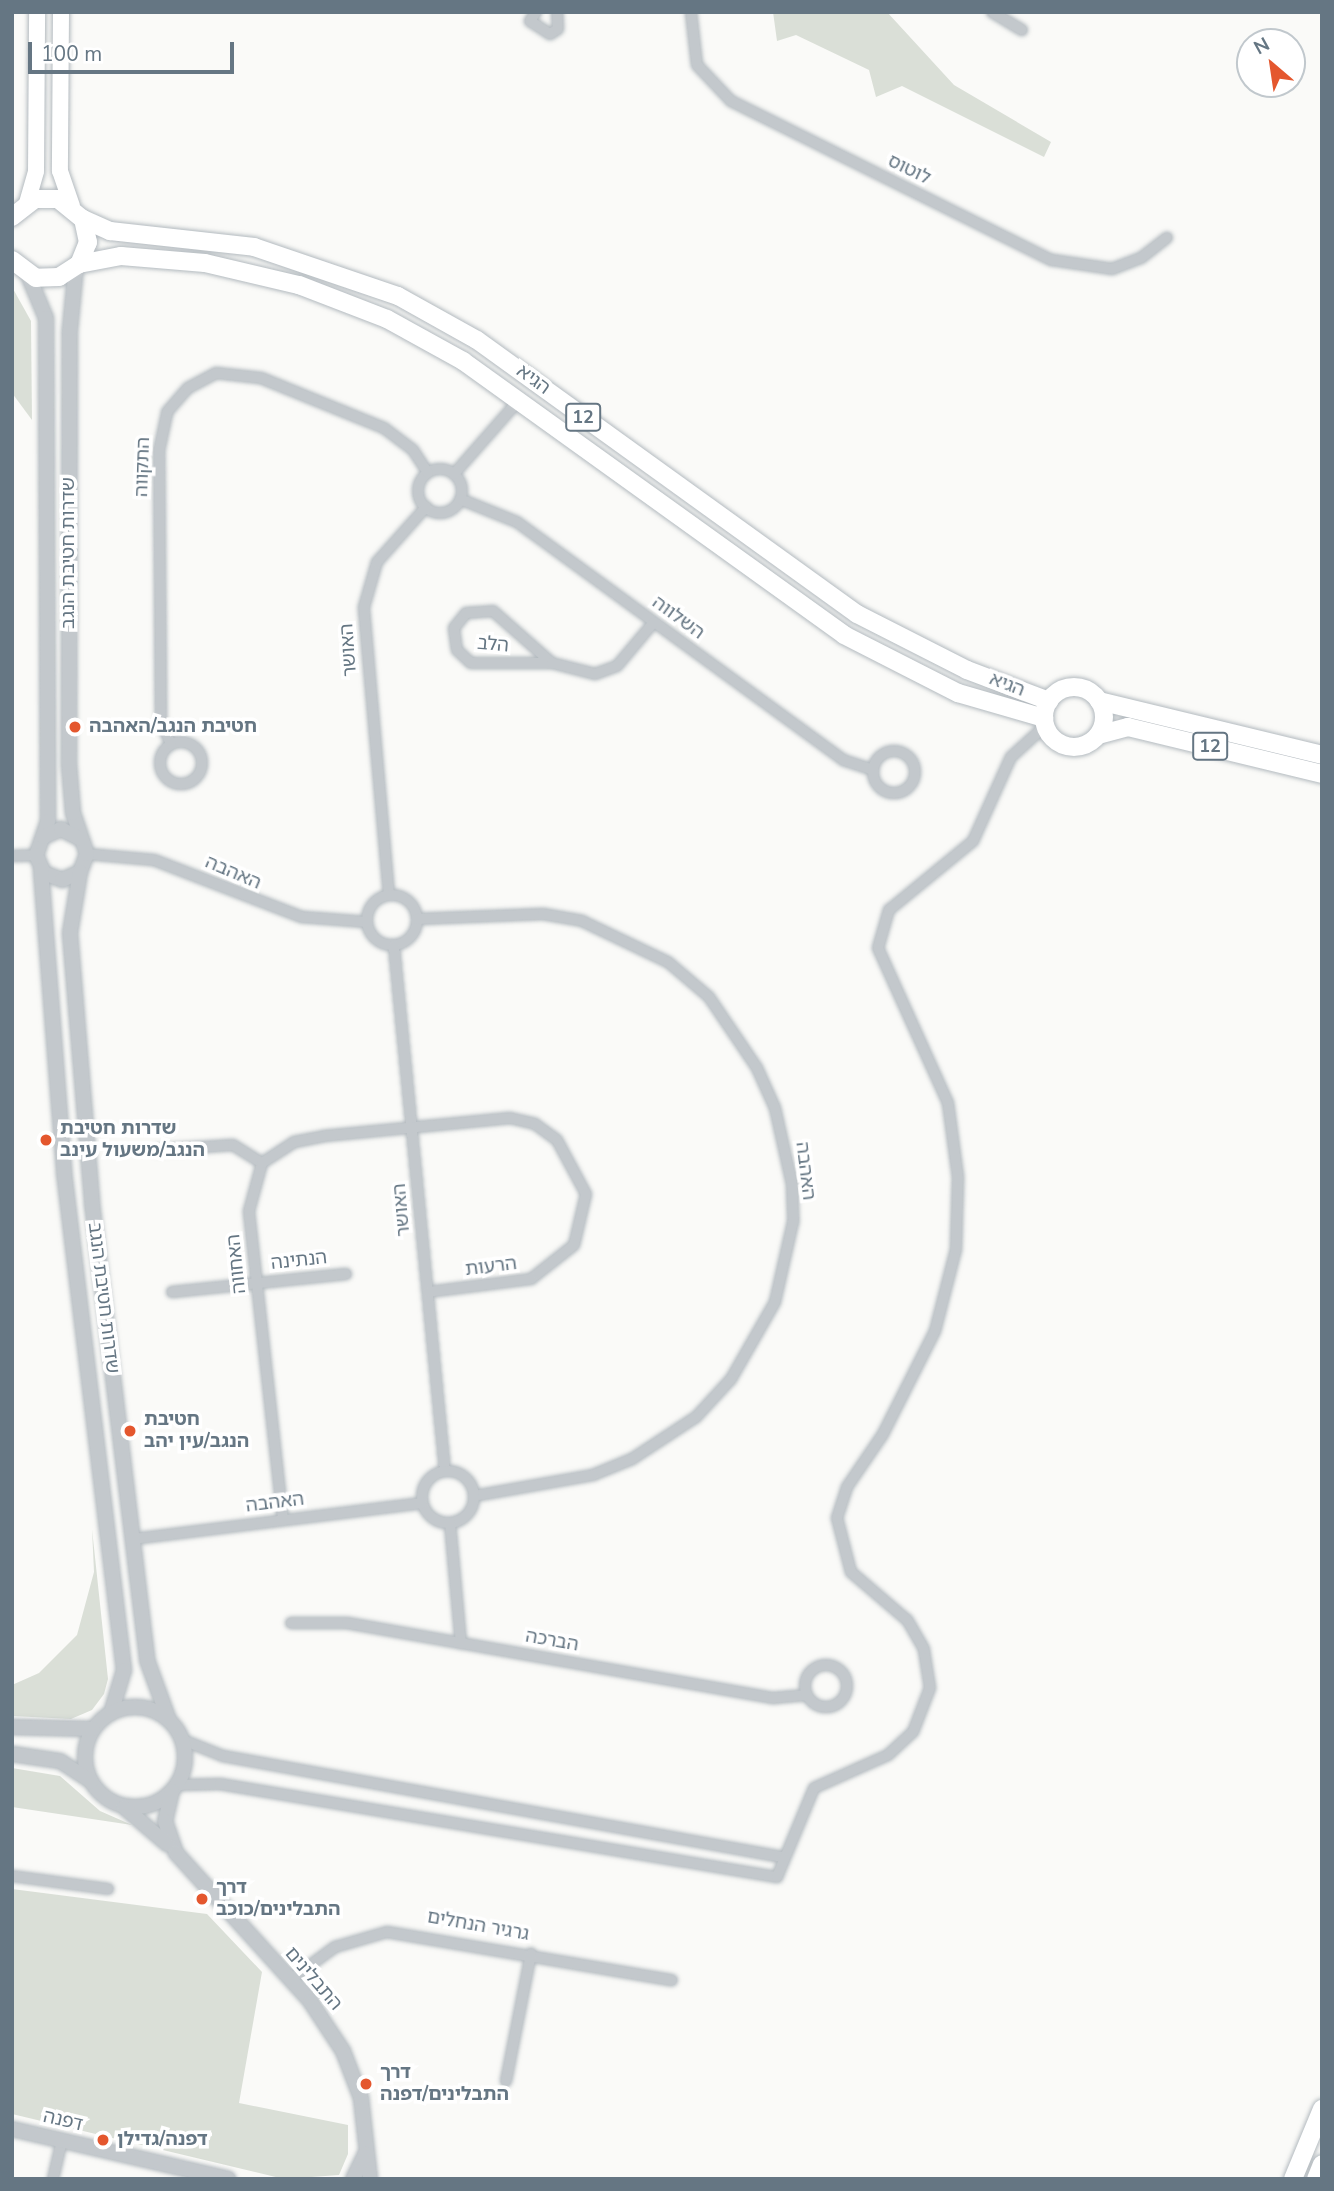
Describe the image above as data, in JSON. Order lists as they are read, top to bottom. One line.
{"streets":{"highway":["הגיא","12"],"street":["לוטוס","התקווה","שדרות חטיבת הנגב","השלווה","הלב","האושר","האהבה","הנתינה","האחווה","הרעות","הברכה","גרגיר הנחלים","התבלינים","דפנה"]},"crossings":[["הגיא","12"],["הגיא","שדרות חטיבת הנגב"],["12","שדרות חטיבת הנגב"],["התקווה","השלווה"],["התקווה","האושר"],["שדרות חטיבת הנגב","האהבה"],["שדרות חטיבת הנגב","התבלינים"],["השלווה","הלב"],["השלווה","האושר"],["האושר","האהבה"],["האושר","הרעות"],["האהבה","האחווה"],["הנתינה","האחווה"],["גרגיר הנחלים","התבלינים"]],"places":["חטיבת הנגב/האהבה","שדרות חטיבת הנגב/משעול עינב","חטיבת הנגב/עין יהב","דרך התבלינים/כוכב","דרך התבלינים/דפנה","דפנה/גדילן"],"scale_bar":"100 m","north":"top left"}
